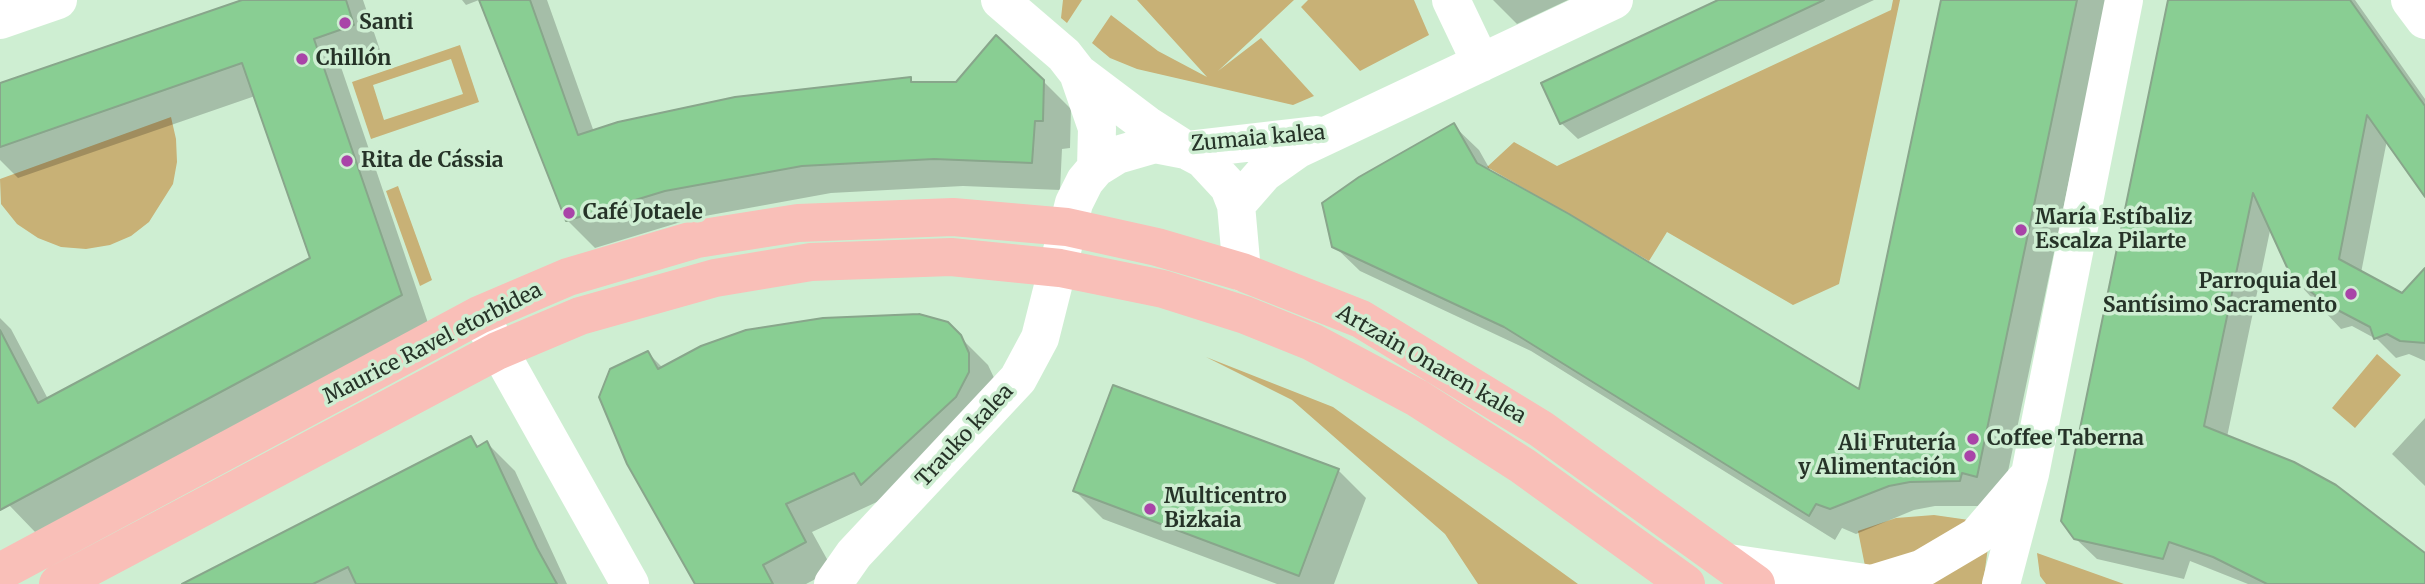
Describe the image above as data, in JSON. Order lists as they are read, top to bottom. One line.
{"streets":{"main road":["Maurice Ravel etorbidea","Artzain Onaren kalea"],"street":["Zumaia kalea","Trauko kalea"]},"crossings":[["Maurice Ravel etorbidea","Artzain Onaren kalea"],["Maurice Ravel etorbidea","Trauko kalea"],["Artzain Onaren kalea","Trauko kalea"]],"places":["Santi","Chillón","Rita de Cássia","Café Jotaele","María Estíbaliz Escalza Pilarte","Parroquia del Santísimo Sacramento","Coffee Taberna","Ali Frutería y Alimentación","Multicentro Bizkaia"]}
